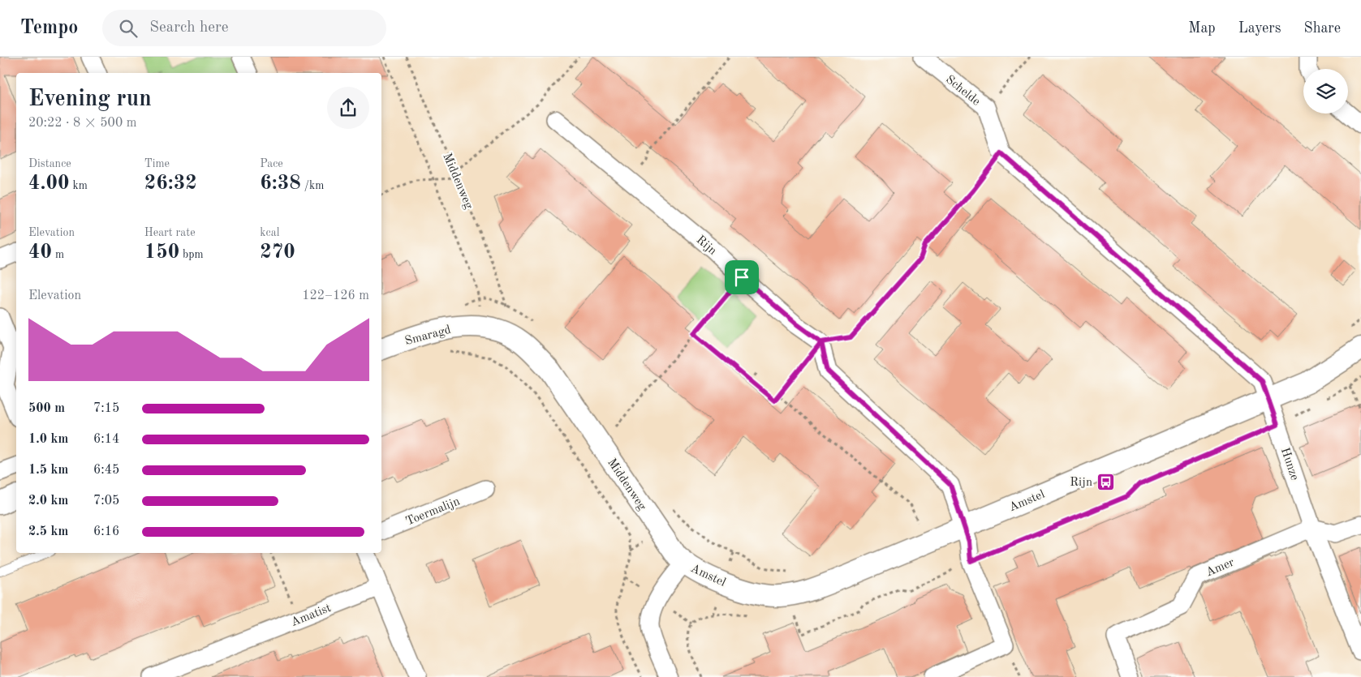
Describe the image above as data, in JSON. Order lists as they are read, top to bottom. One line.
{"streets":{"street":["Schelde","Middenweg","Rijn","Smaragd","Hunze","Amstel","Toermalijn","Amer","Amatist"]},"crossings":[["Middenweg","Smaragd"],["Middenweg","Amstel"],["Hunze","Amstel"],["Hunze","Amer"]],"places":{"bus stop":["Rijn"]},"page":{"header":"Tempo","search":"Search here","nav":["Map","Layers","Share"],"heading":["Evening run","20:22 · 8 × 500 m"],"stats":[["Distance","4.00 km"],["Time","26:32"],["Pace","6:38 /km"],["Elevation","40 m"],["Heart rate","150 bpm"],["kcal","270"]],"chart":["Elevation","122–126 m"],"list":[{"name":"500 m","note":"7:15"},{"name":"1.0 km","note":"6:14"},{"name":"1.5 km","note":"6:45"},{"name":"2.0 km","note":"7:05"},{"name":"2.5 km","note":"6:16"}]}}
